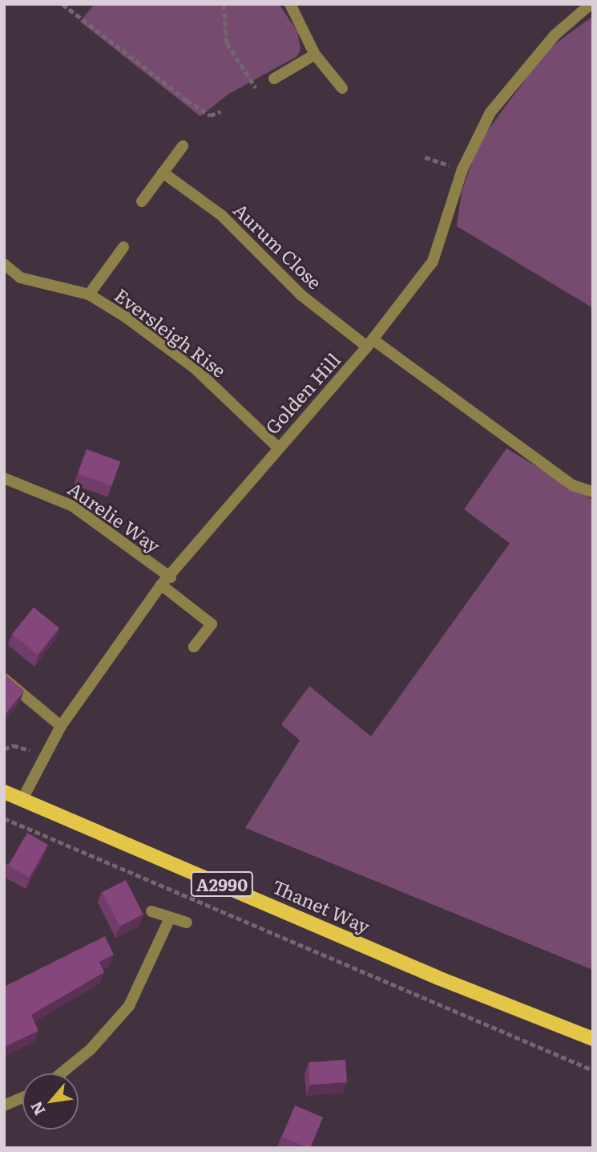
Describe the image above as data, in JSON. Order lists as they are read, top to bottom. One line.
{"streets":{"main road":["A2990","Thanet Way"],"street":["Aurum Close","Eversleigh Rise","Golden Hill","Aurelie Way"]},"crossings":[["Aurum Close","Golden Hill"],["Eversleigh Rise","Golden Hill"],["Golden Hill","Aurelie Way"],["Golden Hill","Thanet Way"]],"north":"bottom left"}
